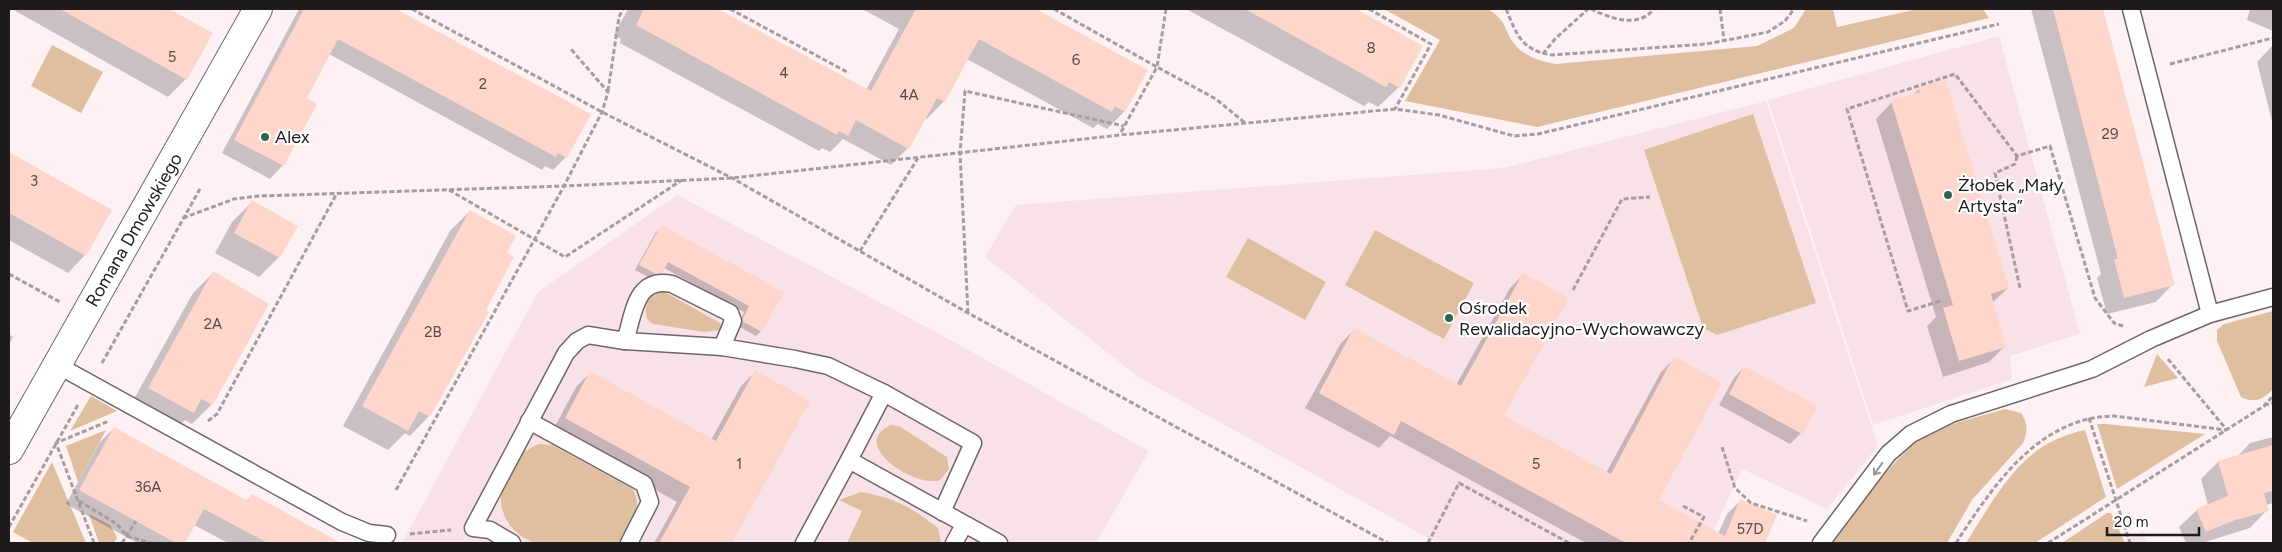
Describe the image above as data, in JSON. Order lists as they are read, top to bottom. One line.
{"streets":{"street":["Romana Dmowskiego"]},"places":["Alex","Żłobek „Mały Artysta”","Ośrodek Rewalidacyjno-Wychowawczy"],"house_numbers":["8","5","6","4","2","4A","29","3","2A","2B","1","5","36A","57D"],"scale_bar":"20 m"}
